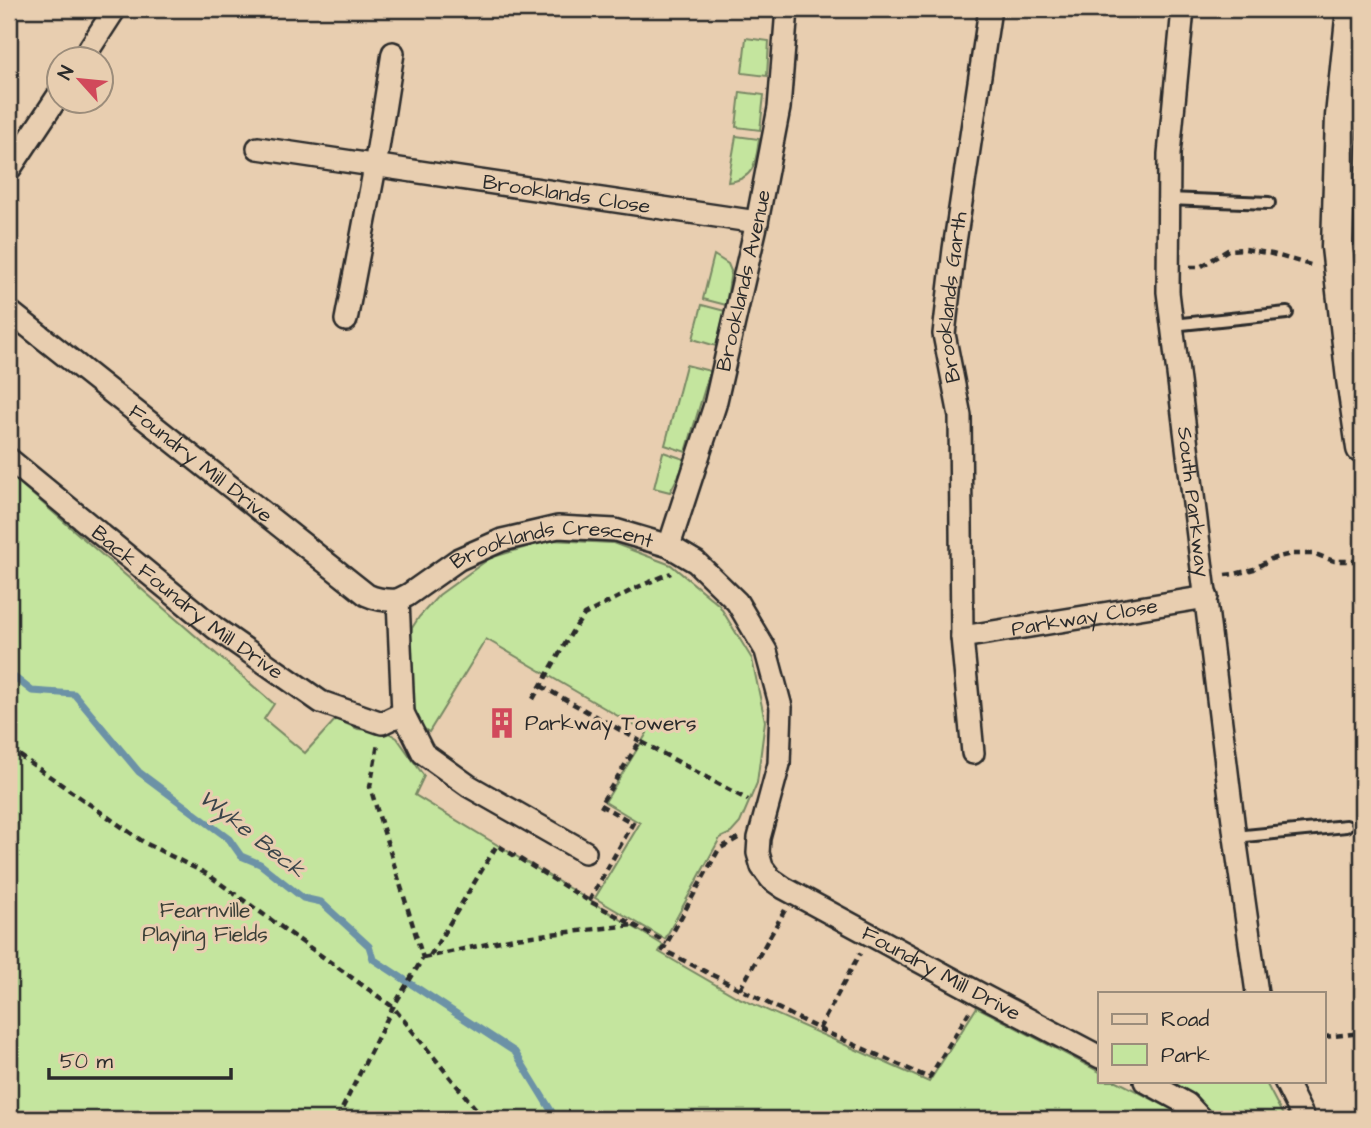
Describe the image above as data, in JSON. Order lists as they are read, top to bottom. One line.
{"streets":{"street":["Brooklands Close","Brooklands Avenue","Brooklands Garth","Foundry Mill Drive","South Parkway","Brooklands Crescent","Back Foundry Mill Drive","Parkway Close"]},"crossings":[["Brooklands Close","Brooklands Avenue"],["Brooklands Avenue","Brooklands Crescent"],["Brooklands Garth","Parkway Close"],["Foundry Mill Drive","Brooklands Crescent"],["South Parkway","Parkway Close"]],"water":["Wyke Beck"],"parks":["Fearnville Playing Fields"],"places":{"building":["Parkway Towers"]},"legend":["Road","Park"],"scale_bar":"50 m","north":"top left"}
